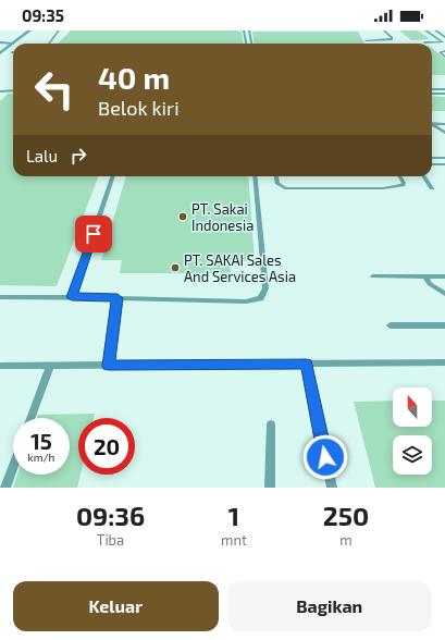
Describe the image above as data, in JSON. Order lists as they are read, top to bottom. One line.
{"places":["PT. Sakai Indonesia","PT. SAKAI Sales And Services Asia"],"north":"top","page":{"status":"09:35","turn":["40 m","Belok kiri"],"then":"Lalu","speed":"15 km/h","limit":"20","eta":["09:36","Tiba","1","mnt","250","m"],"buttons":["Keluar","Bagikan"]}}
